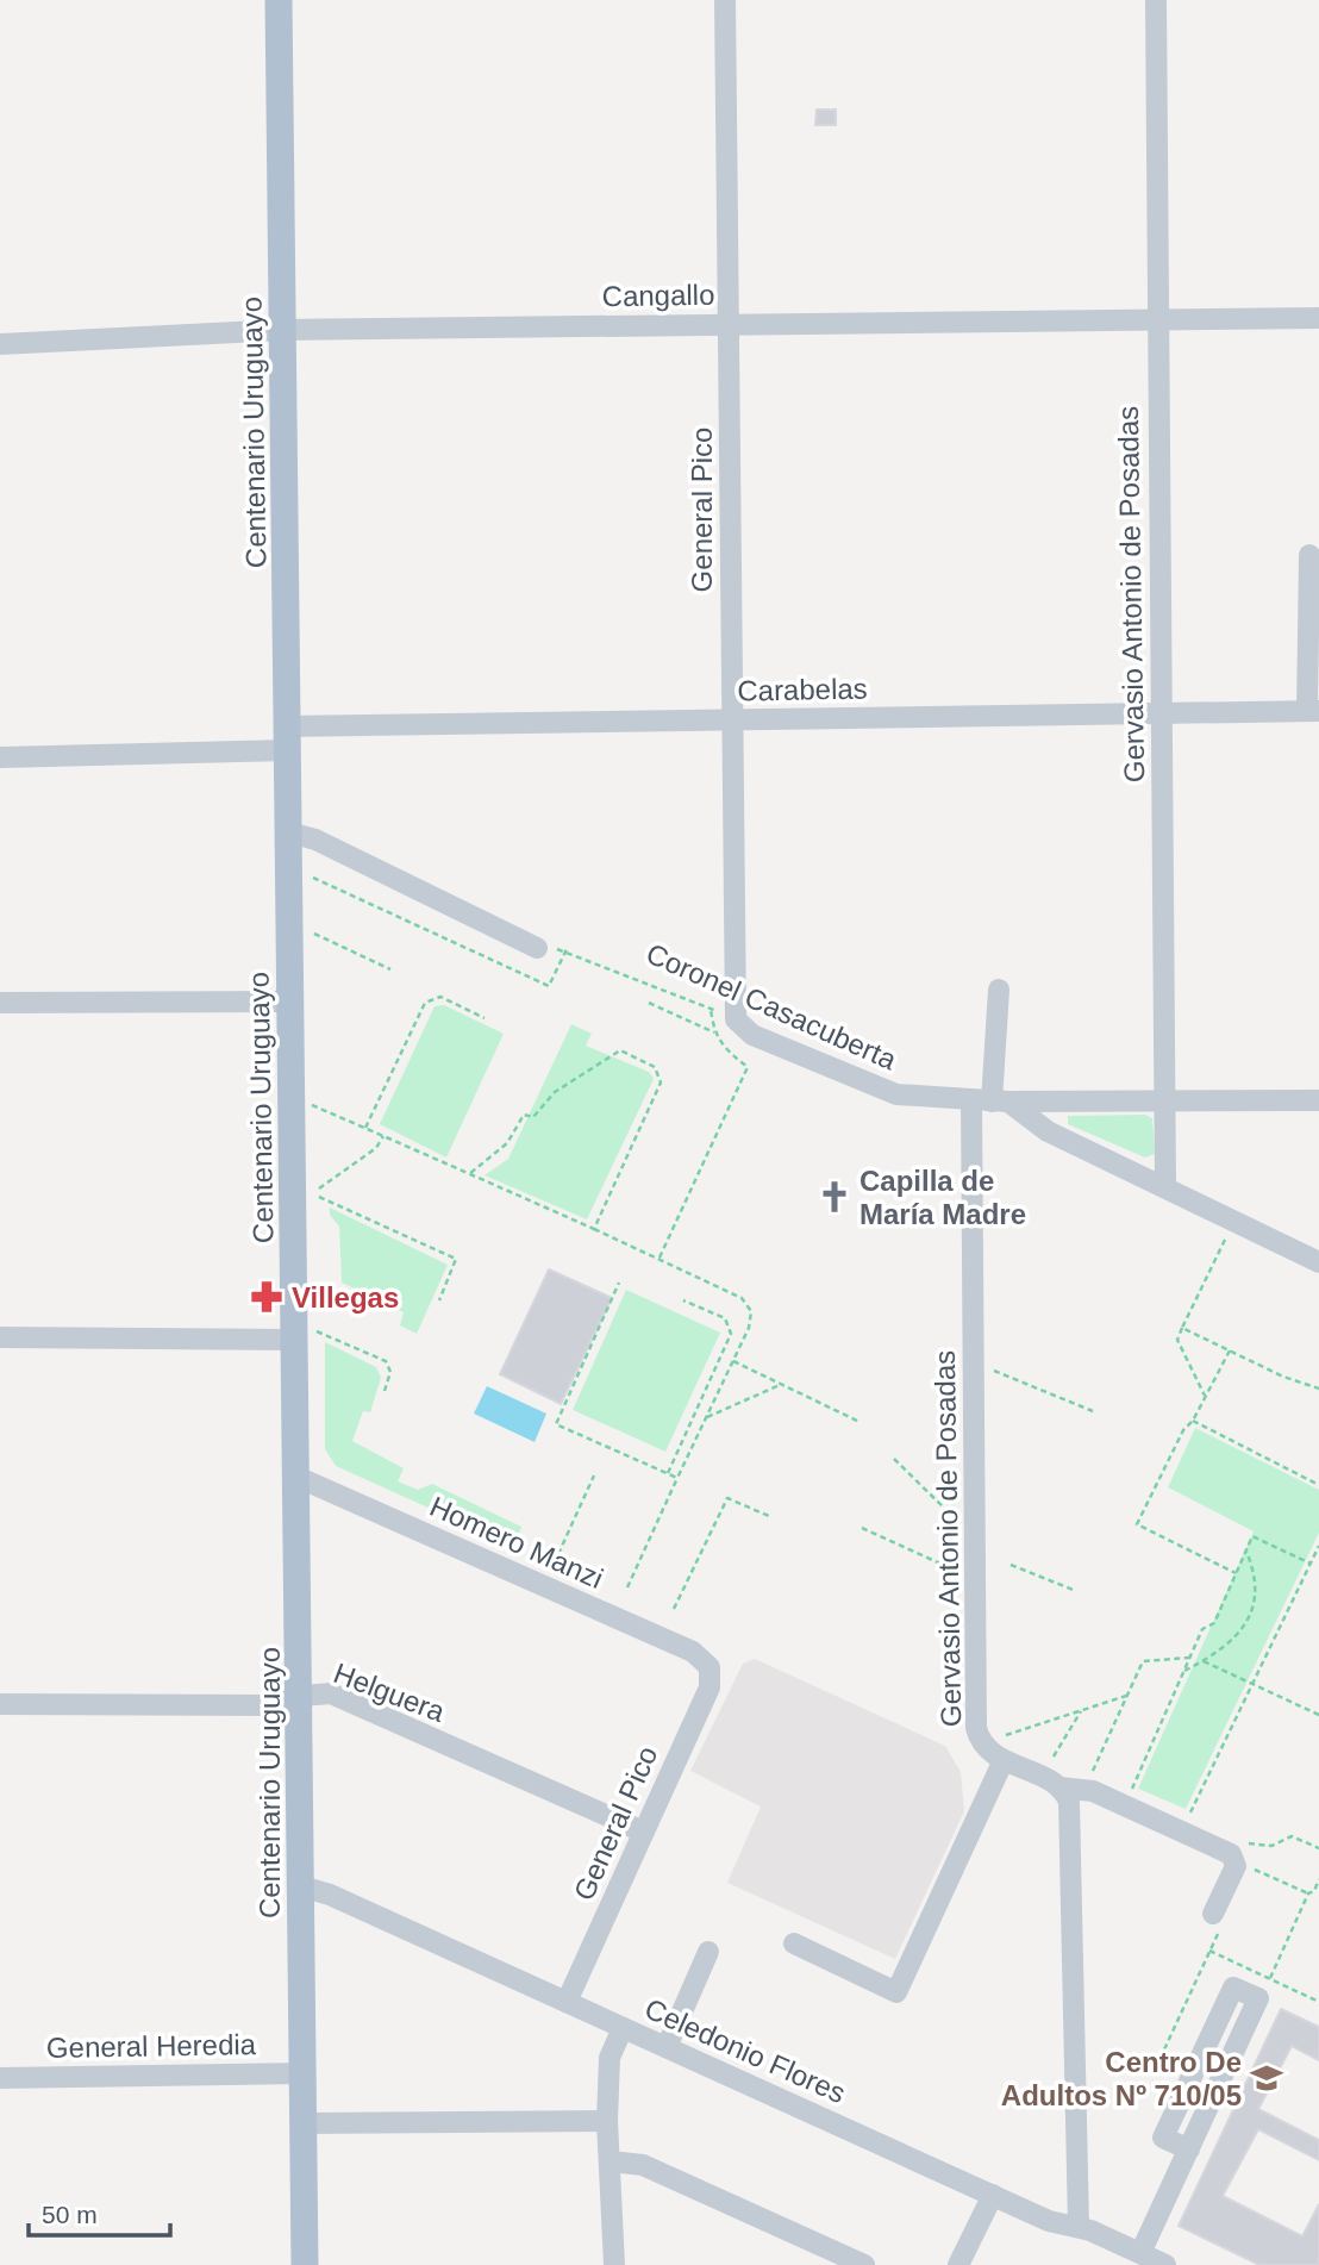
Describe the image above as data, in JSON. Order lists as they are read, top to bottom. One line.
{"streets":{"main road":["Centenario Uruguayo"],"street":["Cangallo","General Pico","Gervasio Antonio de Posadas","Carabelas","Coronel Casacuberta","Homero Manzi","Helguera","General Heredia","Celedonio Flores"]},"crossings":[["Cangallo","Centenario Uruguayo"],["Cangallo","General Pico"],["Cangallo","Gervasio Antonio de Posadas"],["Centenario Uruguayo","Carabelas"],["Centenario Uruguayo","Homero Manzi"],["Centenario Uruguayo","Helguera"],["Centenario Uruguayo","General Heredia"],["Centenario Uruguayo","Celedonio Flores"],["General Pico","Carabelas"],["General Pico","Coronel Casacuberta"],["General Pico","Homero Manzi"],["General Pico","Helguera"],["General Pico","Celedonio Flores"],["Gervasio Antonio de Posadas","Carabelas"],["Gervasio Antonio de Posadas","Coronel Casacuberta"]],"places":{"church":["Capilla de María Madre"],"pharmacy":["Villegas"],"school or university":["Centro De Adultos Nº 710/05"]},"scale_bar":"50 m"}
